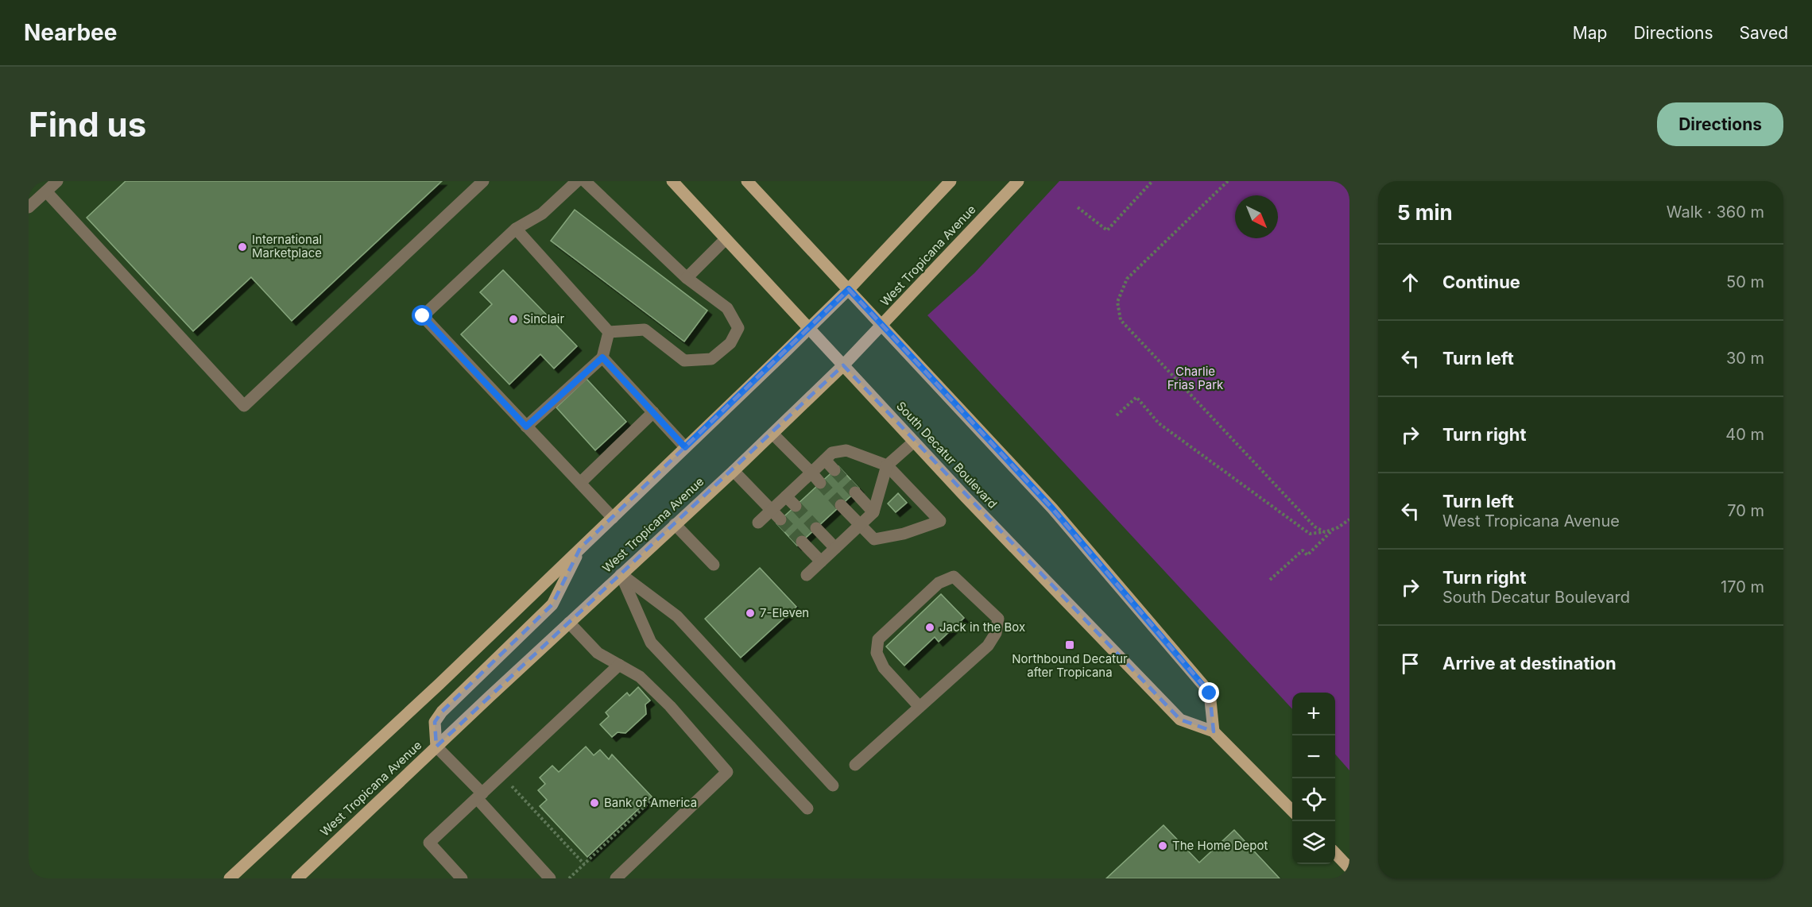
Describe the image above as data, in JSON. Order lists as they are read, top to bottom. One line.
{"streets":{"main road":["West Tropicana Avenue","South Decatur Boulevard"]},"crossings":[["West Tropicana Avenue","South Decatur Boulevard"]],"parks":["Charlie Frias Park"],"places":{"other":["International Marketplace","Sinclair","7-Eleven","Jack in the Box","Bank of America","The Home Depot"],"transit":["Northbound Decatur after Tropicana"]},"north":"bottom right","page":{"header":"Nearbee","nav":["Map","Directions","Saved"],"buttons":"Directions","title":"Find us","heading":["5 min","Walk · 360 m"],"list":[["Continue","50 m"],["Turn left","30 m"],["Turn right","40 m"],["Turn left","West Tropicana Avenue","70 m"],["Turn right","South Decatur Boulevard","170 m"],"Arrive at destination"],"map_buttons":["+","−"]}}
